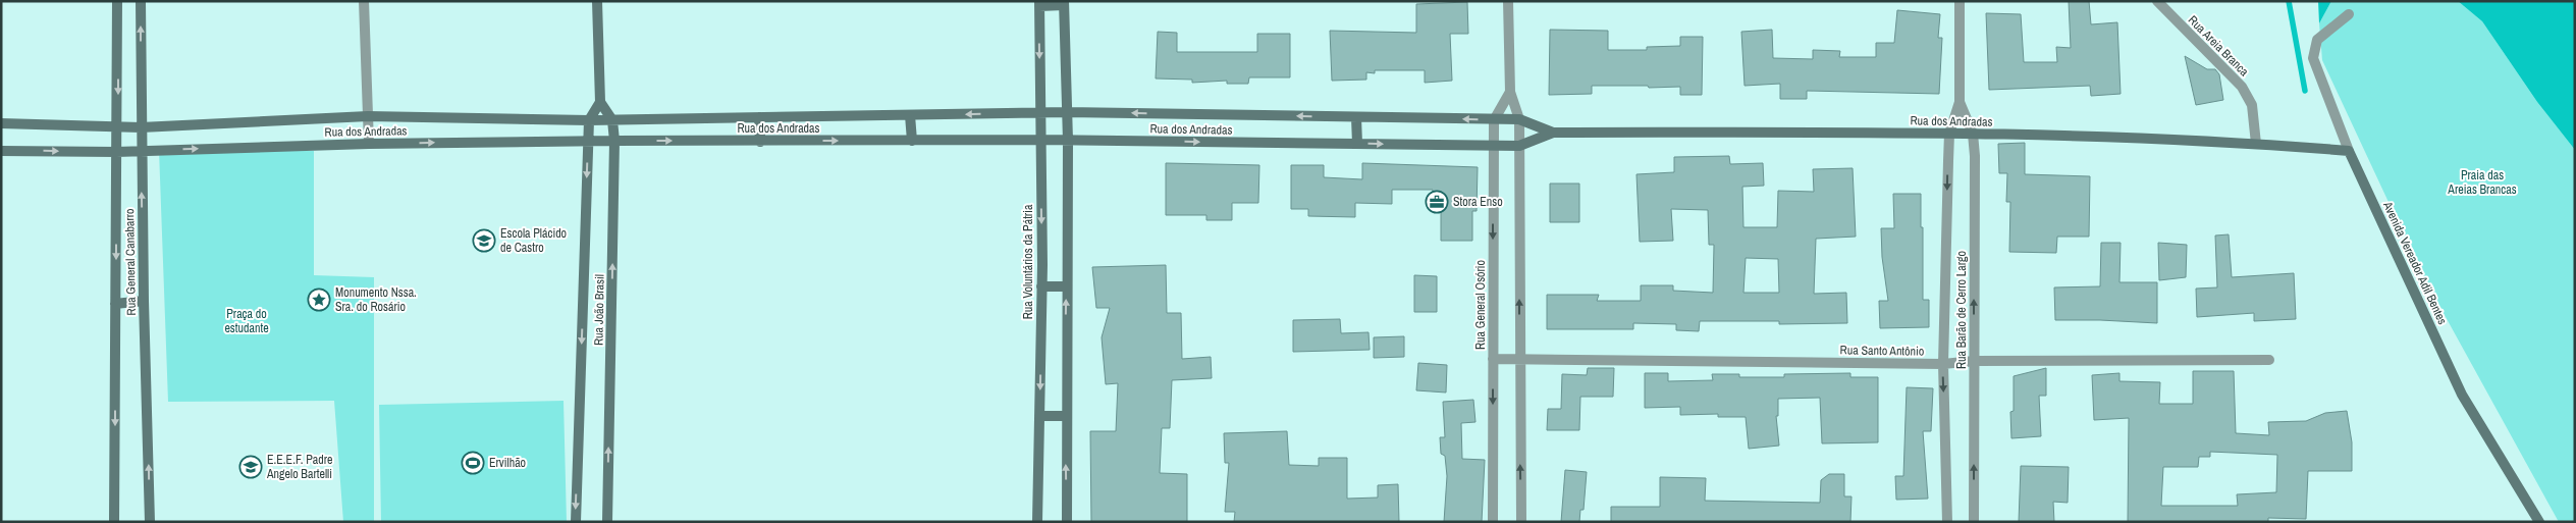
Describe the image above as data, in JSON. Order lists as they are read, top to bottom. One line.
{"streets":{"street":["Rua Areia Branca","Rua dos Andradas","Rua General Canabarro","Rua Voluntários da Pátria","Avenida Vereador Adil Bentes","Rua General Osório","Rua João Brasil","Rua Barão de Cerro Largo","Rua Santo Antônio"]},"crossings":[["Rua Areia Branca","Rua dos Andradas"],["Rua dos Andradas","Rua General Canabarro"],["Rua dos Andradas","Rua Voluntários da Pátria"],["Rua dos Andradas","Avenida Vereador Adil Bentes"],["Rua dos Andradas","Rua General Osório"],["Rua dos Andradas","Rua João Brasil"],["Rua dos Andradas","Rua Barão de Cerro Largo"],["Rua General Osório","Rua Santo Antônio"],["Rua Barão de Cerro Largo","Rua Santo Antônio"]],"parks":["Praia das Areias Brancas","Praça do estudante"],"places":{"office":["Stora Enso"],"school or university":["Escola Plácido de Castro","E.E.E.F. Padre Angelo Bartelli"],"place":["Monumento Nssa. Sra. do Rosário"],"sports":["Ervilhão"]}}
